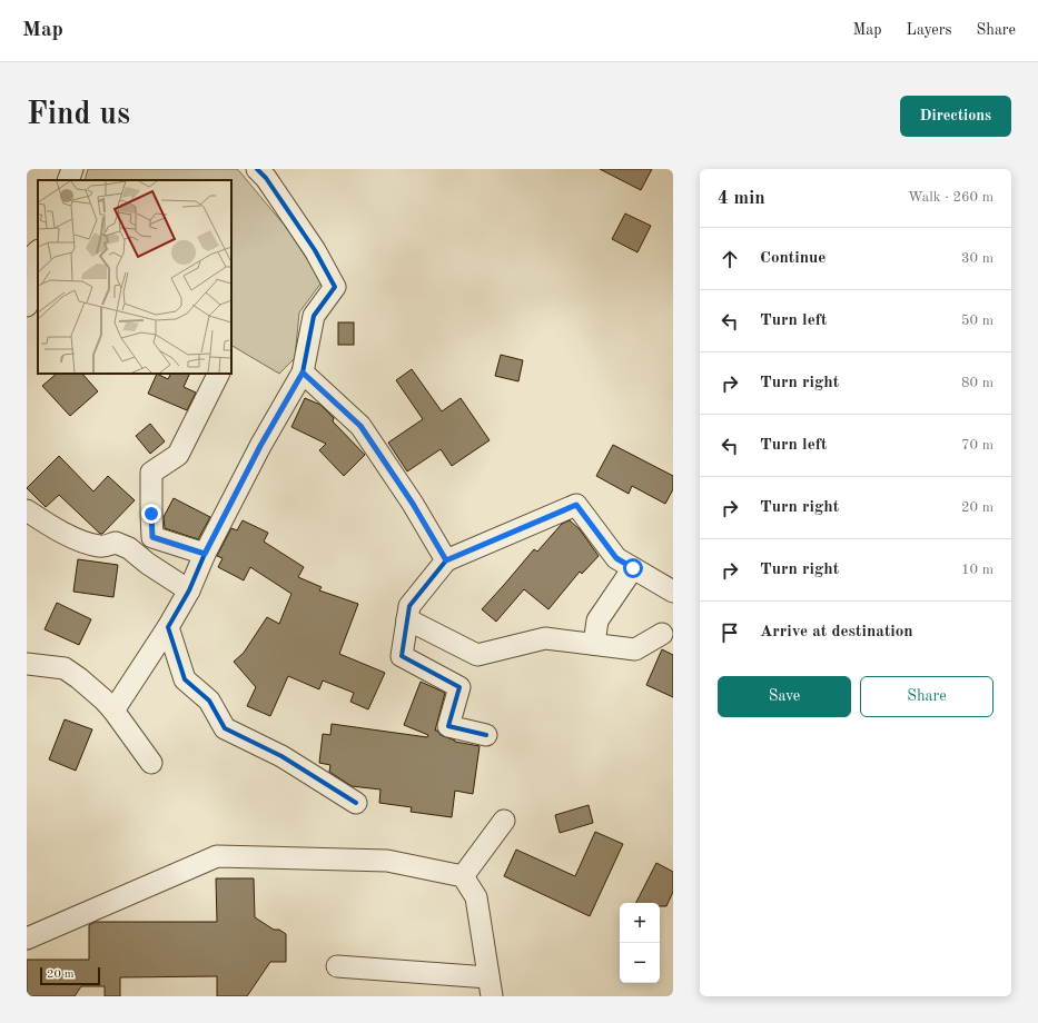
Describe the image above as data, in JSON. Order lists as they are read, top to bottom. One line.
{"scale_bar":"20 m","page":{"header":"Map","nav":["Map","Layers","Share"],"buttons":["Directions",["Save","Share"]],"title":"Find us","heading":["4 min","Walk · 260 m"],"list":[["Continue","30 m"],["Turn left","50 m"],["Turn right","80 m"],["Turn left","70 m"],["Turn right","20 m"],["Turn right","10 m"],"Arrive at destination"],"map_buttons":["+","−"],"scale":"20 m"}}
